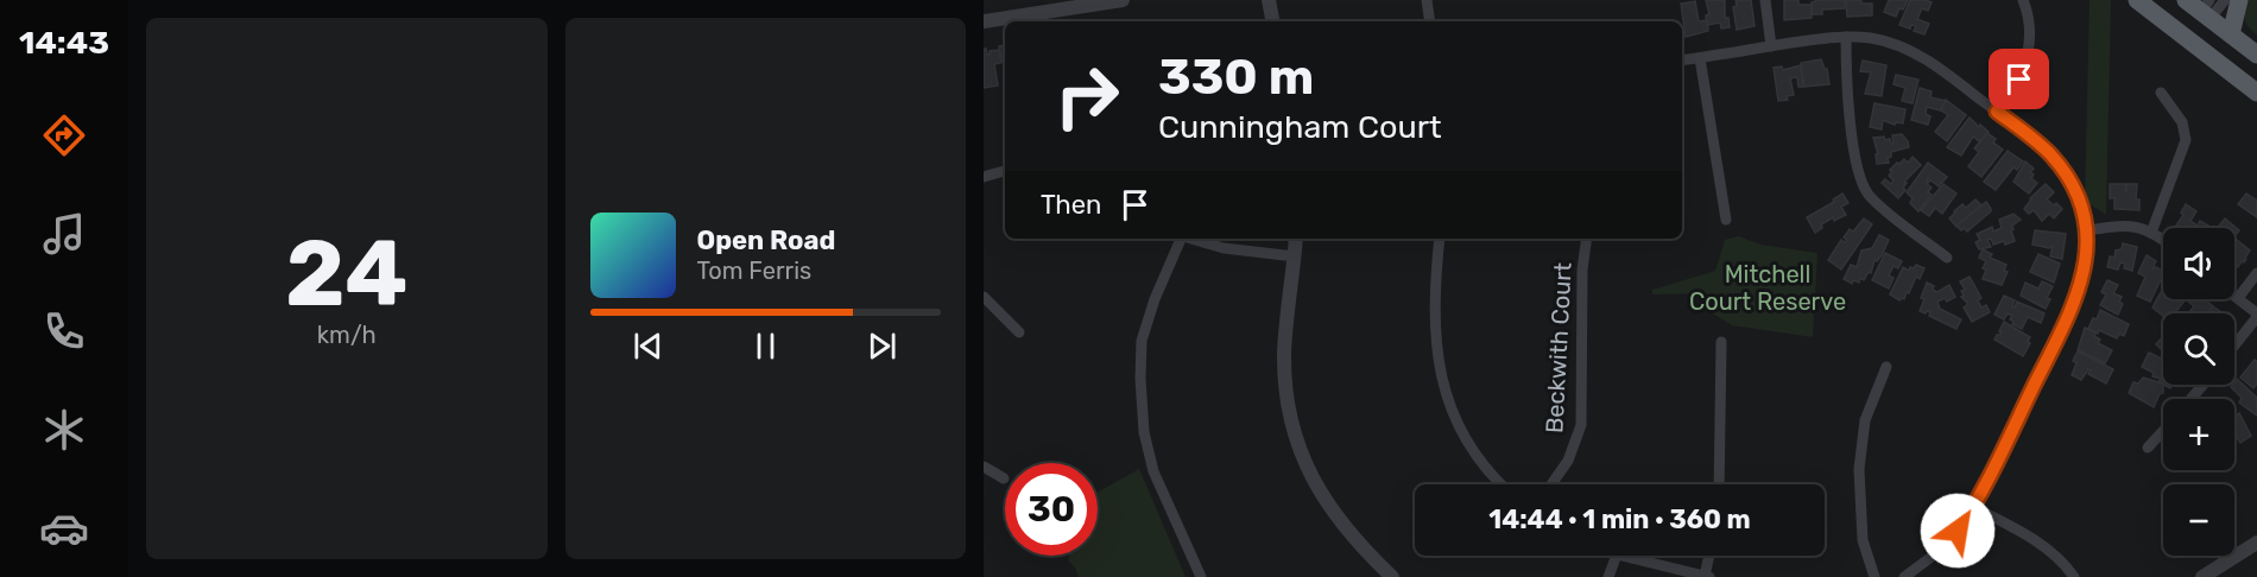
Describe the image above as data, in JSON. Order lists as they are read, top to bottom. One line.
{"streets":{"street":["Beckwith Court"]},"parks":["Mitchell Court Reserve"],"page":{"tabs":"14:43","tile":["24","km/h"],"turn":["330 m","Cunningham Court"],"then":"Then","song":["Open Road","Tom Ferris"],"map_buttons":["+","−"],"limit":"30","trip":"14:44 · 1 min · 360 m"}}
